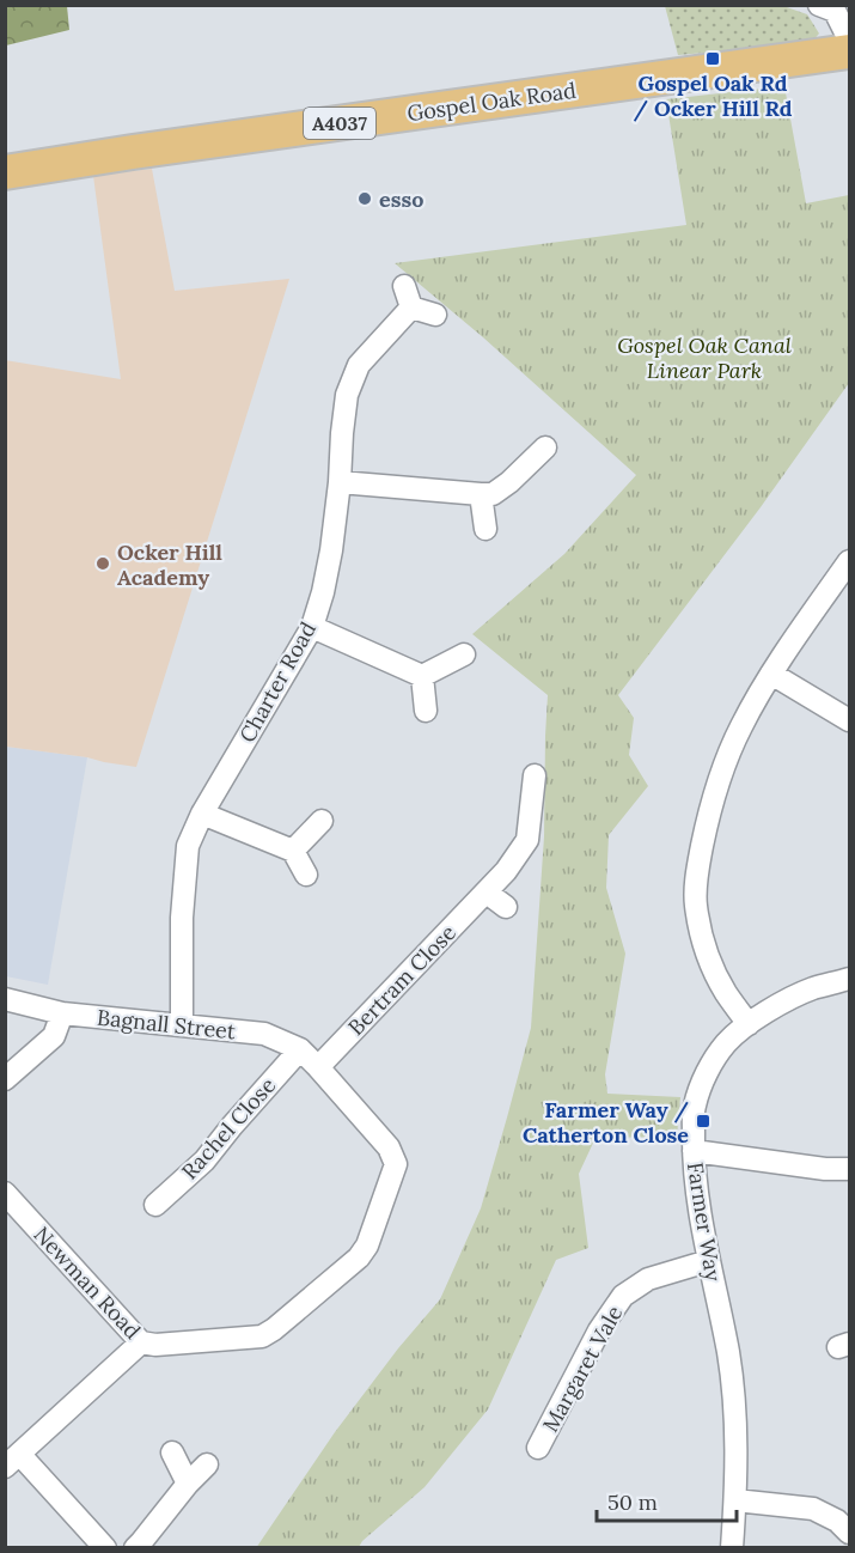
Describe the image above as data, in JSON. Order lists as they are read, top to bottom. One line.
{"streets":{"main road":["Gospel Oak Road","A4037"],"street":["Charter Road","Bertram Close","Bagnall Street","Rachel Close","Farmer Way","Newman Road","Margaret Vale"]},"crossings":[["Charter Road","Bagnall Street"],["Bertram Close","Bagnall Street"],["Bertram Close","Newman Road"],["Bagnall Street","Rachel Close"],["Bagnall Street","Newman Road"],["Farmer Way","Margaret Vale"]],"parks":["Gospel Oak Canal Linear Park"],"places":{"transit":["Gospel Oak Rd / Ocker Hill Rd","Farmer Way / Catherton Close"],"other":["esso","Ocker Hill Academy"]},"scale_bar":"50 m"}
